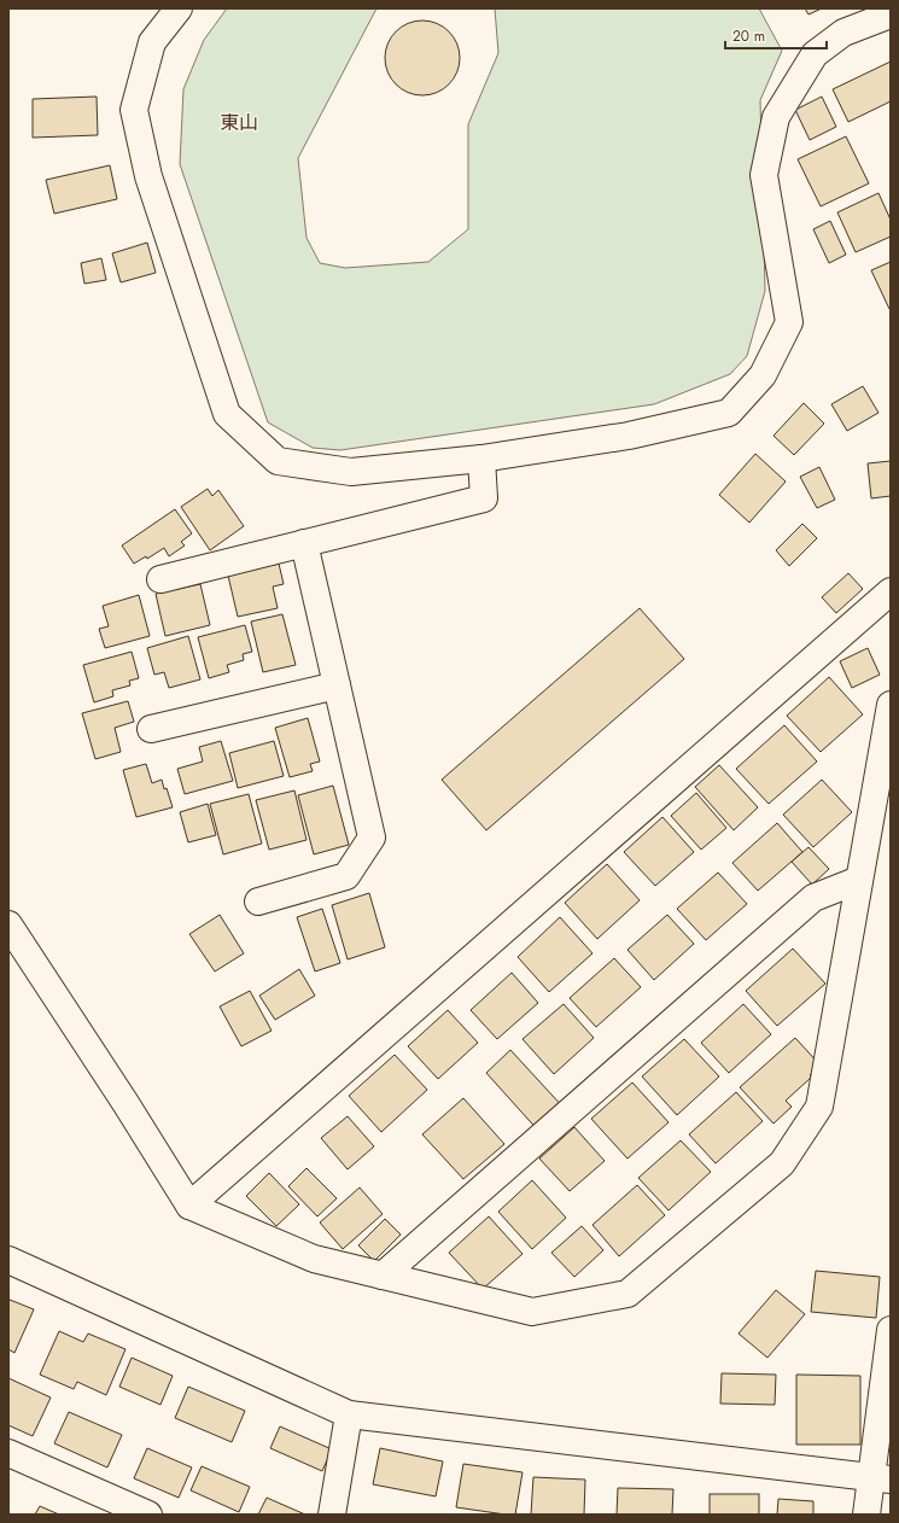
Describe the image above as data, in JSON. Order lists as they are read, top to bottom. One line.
{"districts":["東山"],"scale_bar":"20 m"}
